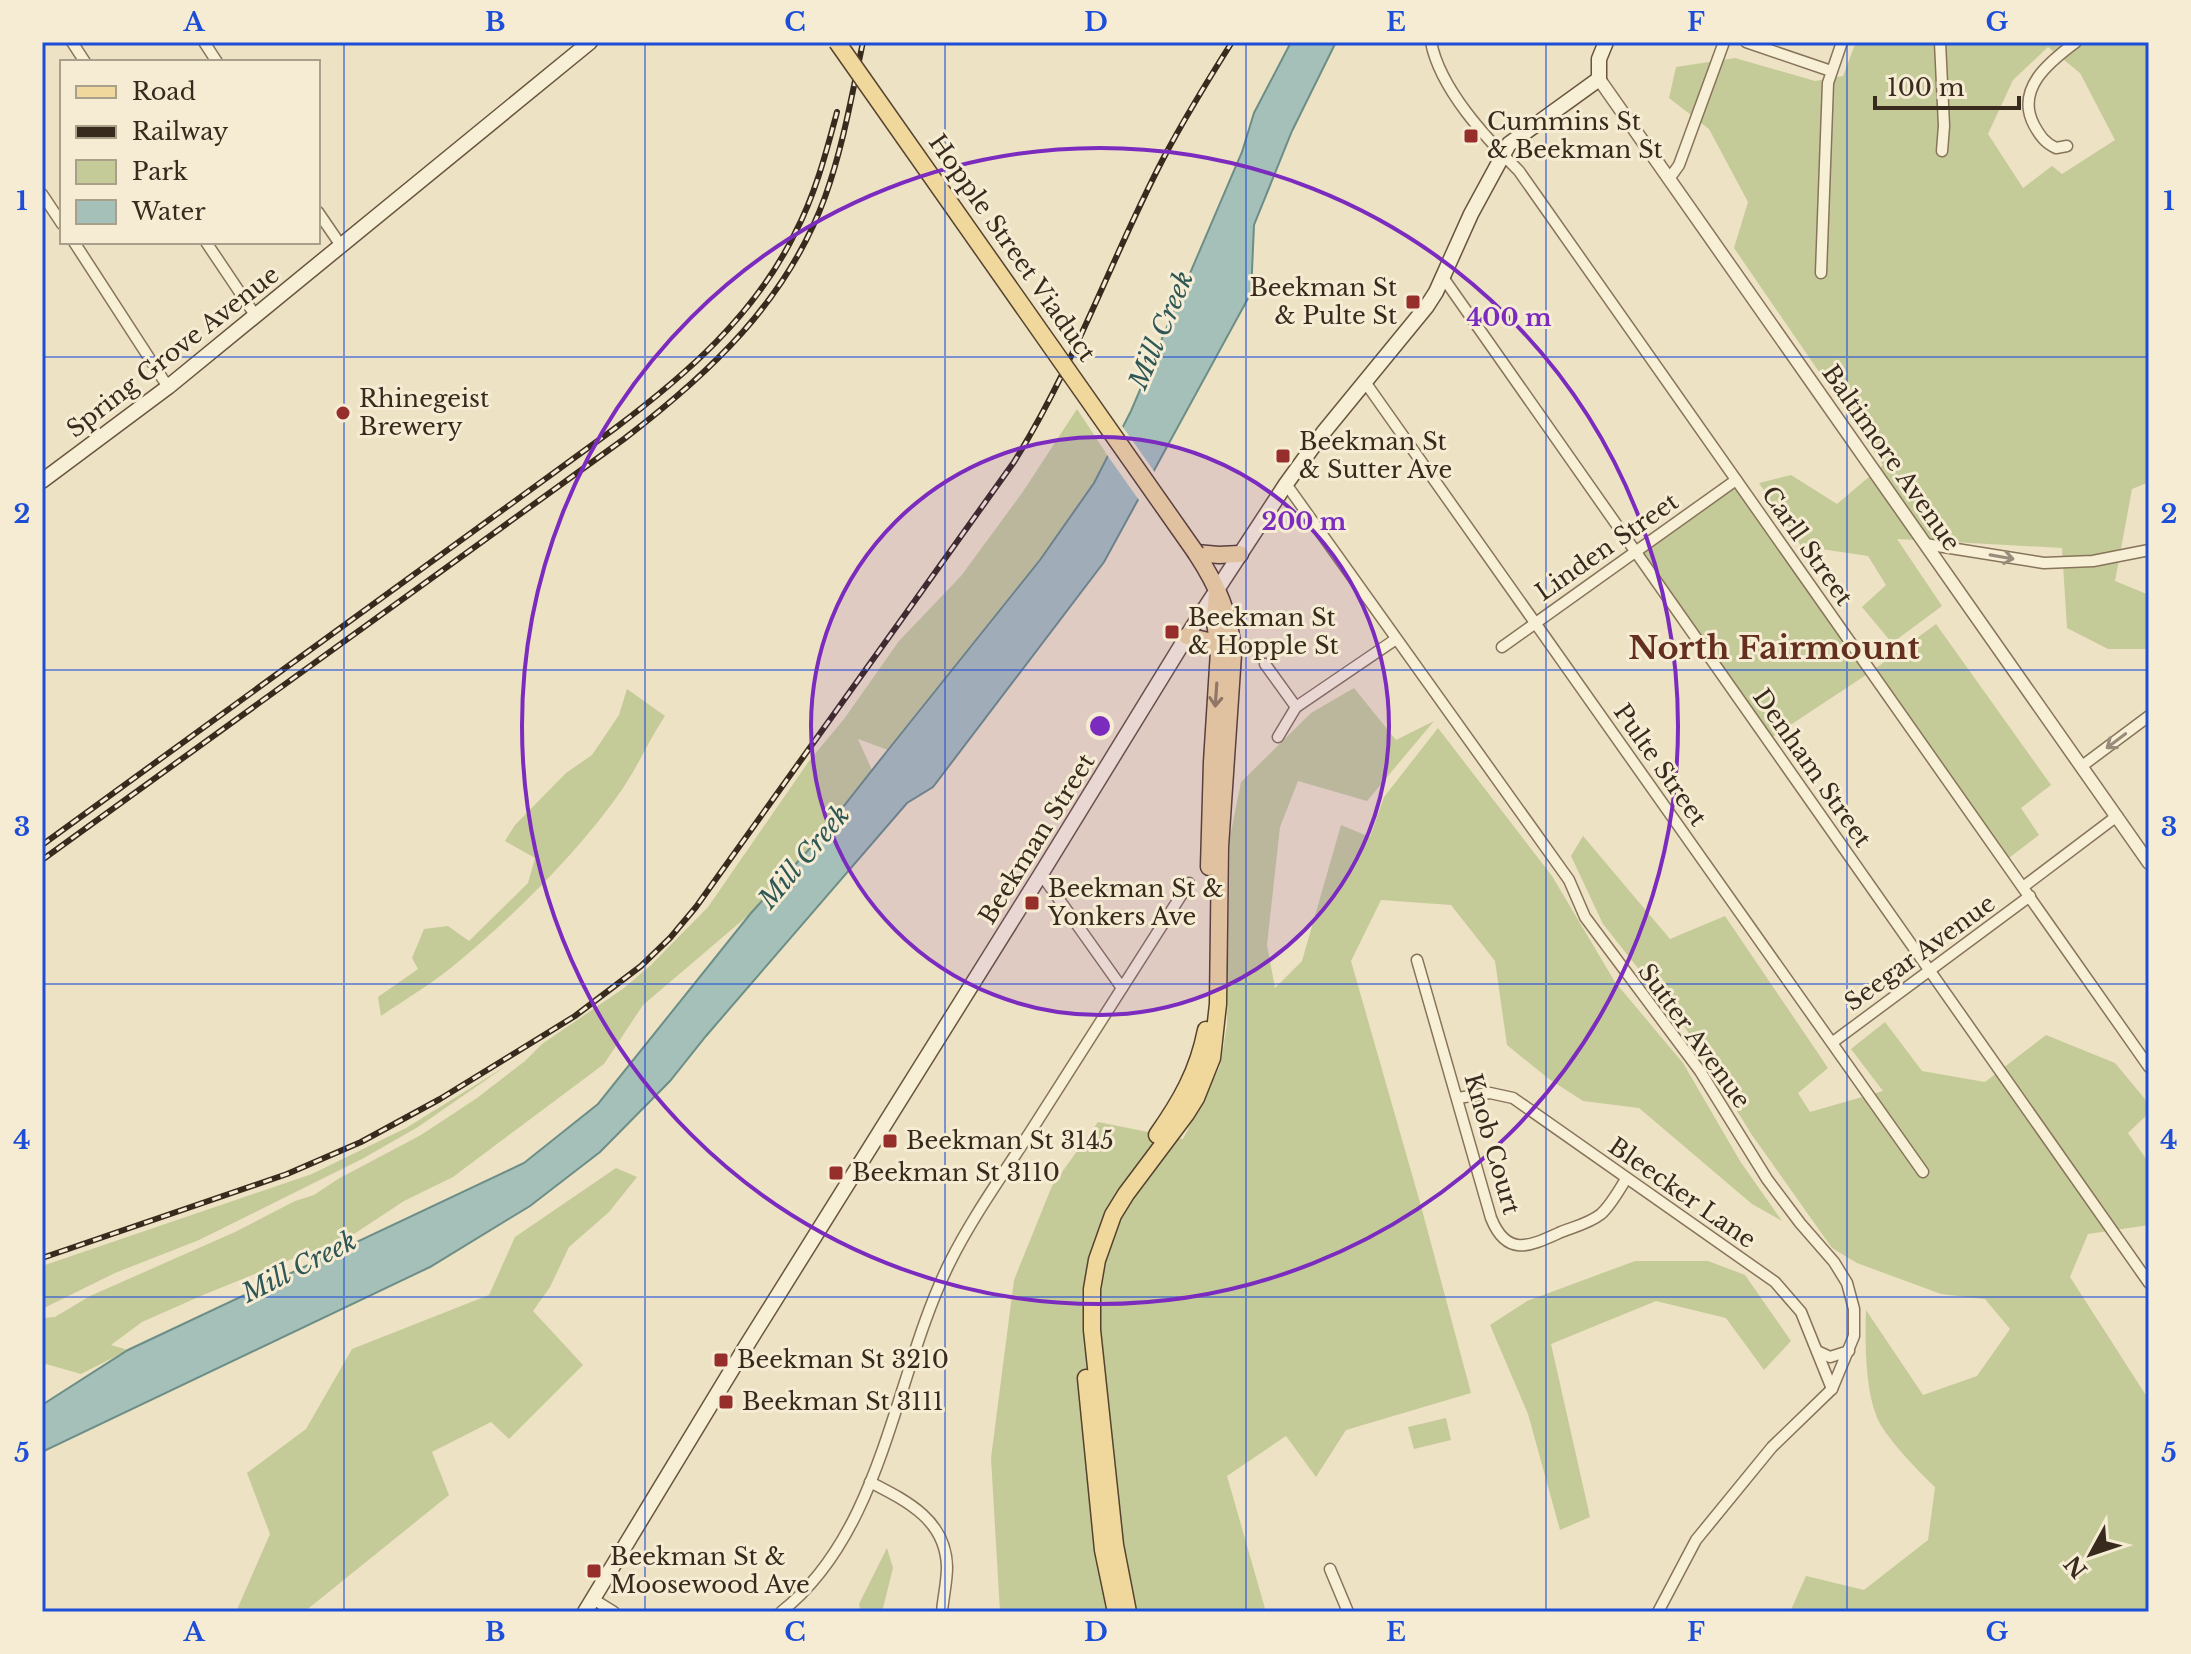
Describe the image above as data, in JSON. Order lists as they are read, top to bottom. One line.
{"streets":{"main road":["Hopple Street Viaduct","Spring Grove Avenue","Beekman Street"],"street":["Baltimore Avenue","Carll Street","Linden Street","Pulte Street","Denham Street","Seegar Avenue","Sutter Avenue","Knob Court","Bleecker Lane"]},"crossings":[["Hopple Street Viaduct","Beekman Street"],["Baltimore Avenue","Beekman Street"],["Baltimore Avenue","Seegar Avenue"],["Carll Street","Linden Street"],["Carll Street","Beekman Street"],["Carll Street","Seegar Avenue"],["Linden Street","Pulte Street"],["Linden Street","Denham Street"],["Pulte Street","Beekman Street"],["Pulte Street","Seegar Avenue"],["Denham Street","Beekman Street"],["Denham Street","Seegar Avenue"],["Beekman Street","Sutter Avenue"],["Sutter Avenue","Bleecker Lane"],["Knob Court","Bleecker Lane"]],"districts":["North Fairmount"],"water":["Mill Creek"],"places":{"transit":["Cummins St & Beekman St","Beekman St & Pulte St","Beekman St & Sutter Ave","Beekman St & Hopple St","Beekman St & Yonkers Ave","Beekman St 3145","Beekman St 3110","Beekman St 3210","Beekman St 3111","Beekman St & Moosewood Ave"],"other":["Rhinegeist Brewery"]},"legend":["Road","Railway","Park","Water"],"scale_bar":"100 m","north":"bottom left","grid":{"columns":["A","B","C","D","E","F","G"],"rows":["1","2","3","4","5"]},"rings":["400 m","200 m"]}
